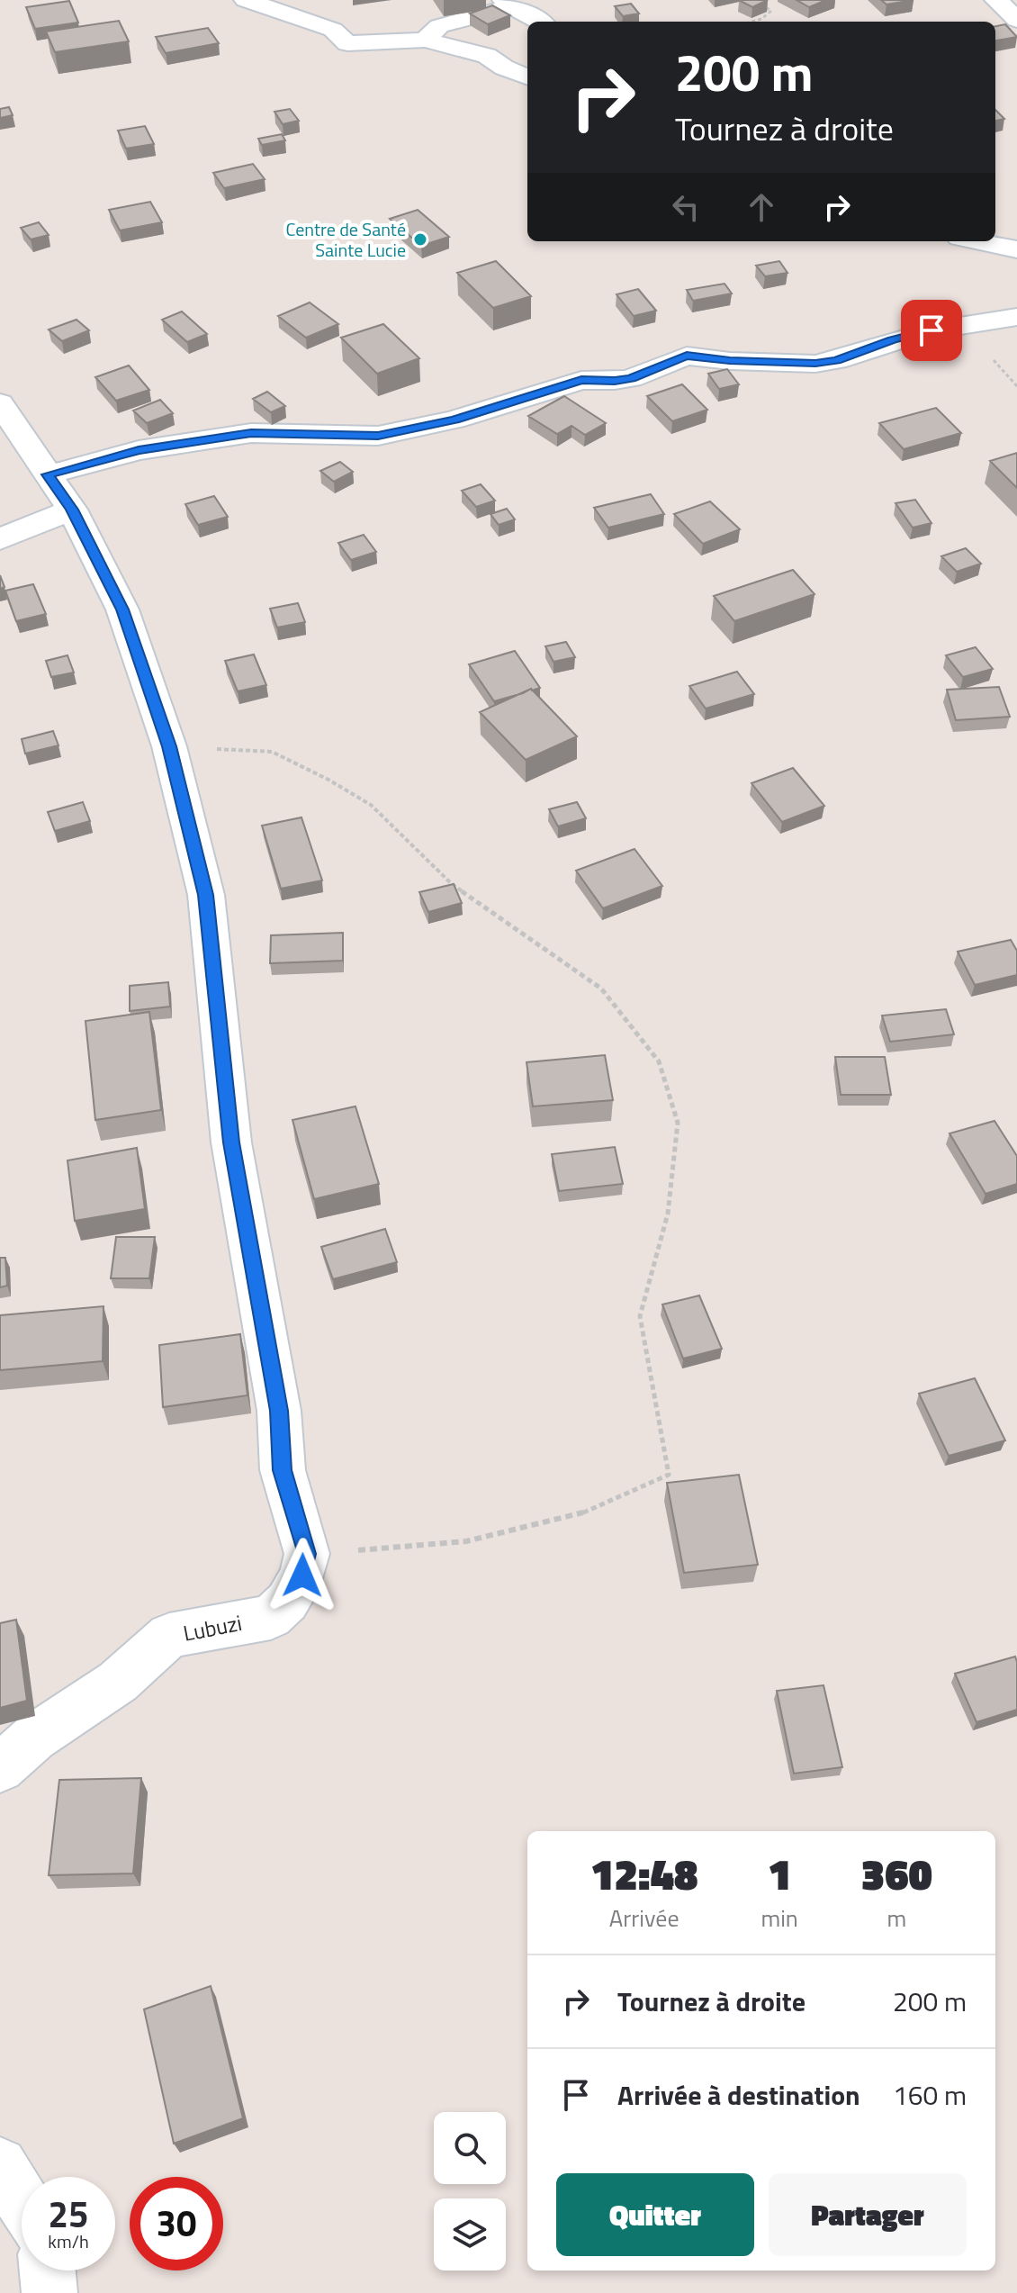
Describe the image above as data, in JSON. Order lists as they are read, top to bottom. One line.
{"streets":{"street":["Lubuzi"]},"places":["Centre de Santé Sainte Lucie"],"page":{"turn":["200 m","Tournez à droite"],"eta":["12:48","Arrivée","1","min","360","m"],"list":[{"name":"Tournez à droite","value":"200 m"},{"name":"Arrivée à destination","value":"160 m"}],"buttons":["Quitter","Partager"],"speed":"25 km/h","limit":"30"}}
